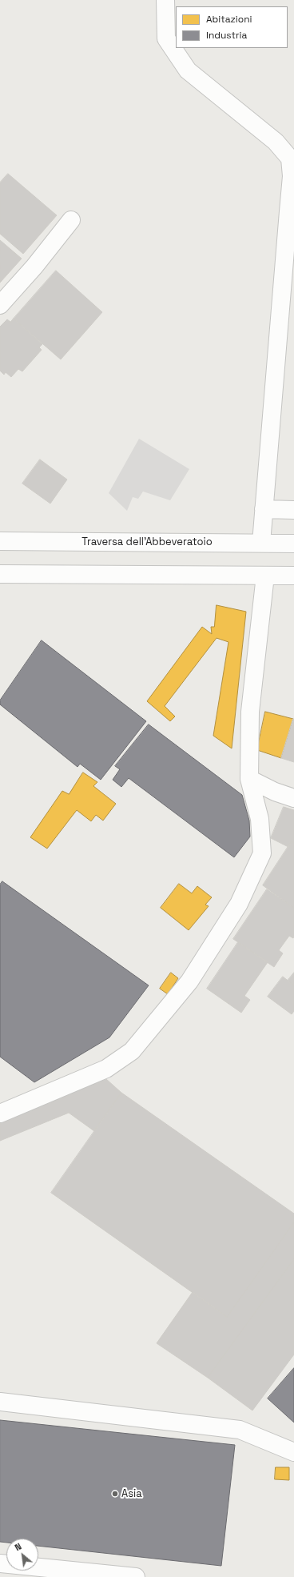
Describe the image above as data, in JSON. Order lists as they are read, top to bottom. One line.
{"streets":{"street":["Traversa dell'Abbeveratoio"]},"places":["Asia"],"legend":["Abitazioni","Industria"],"north":"top left"}
